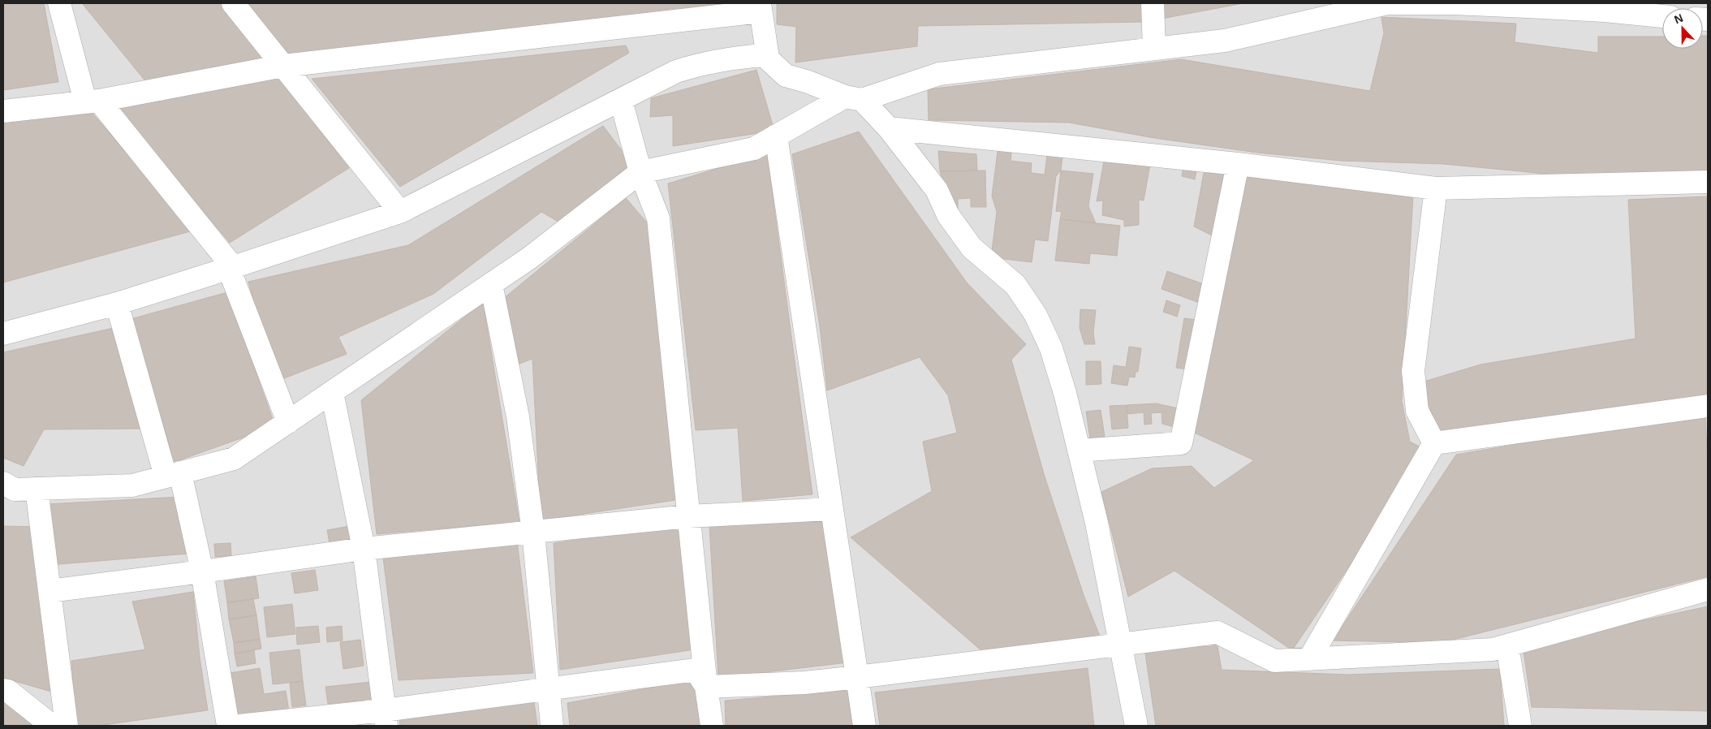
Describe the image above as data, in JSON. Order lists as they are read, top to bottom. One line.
{"north":"top"}
